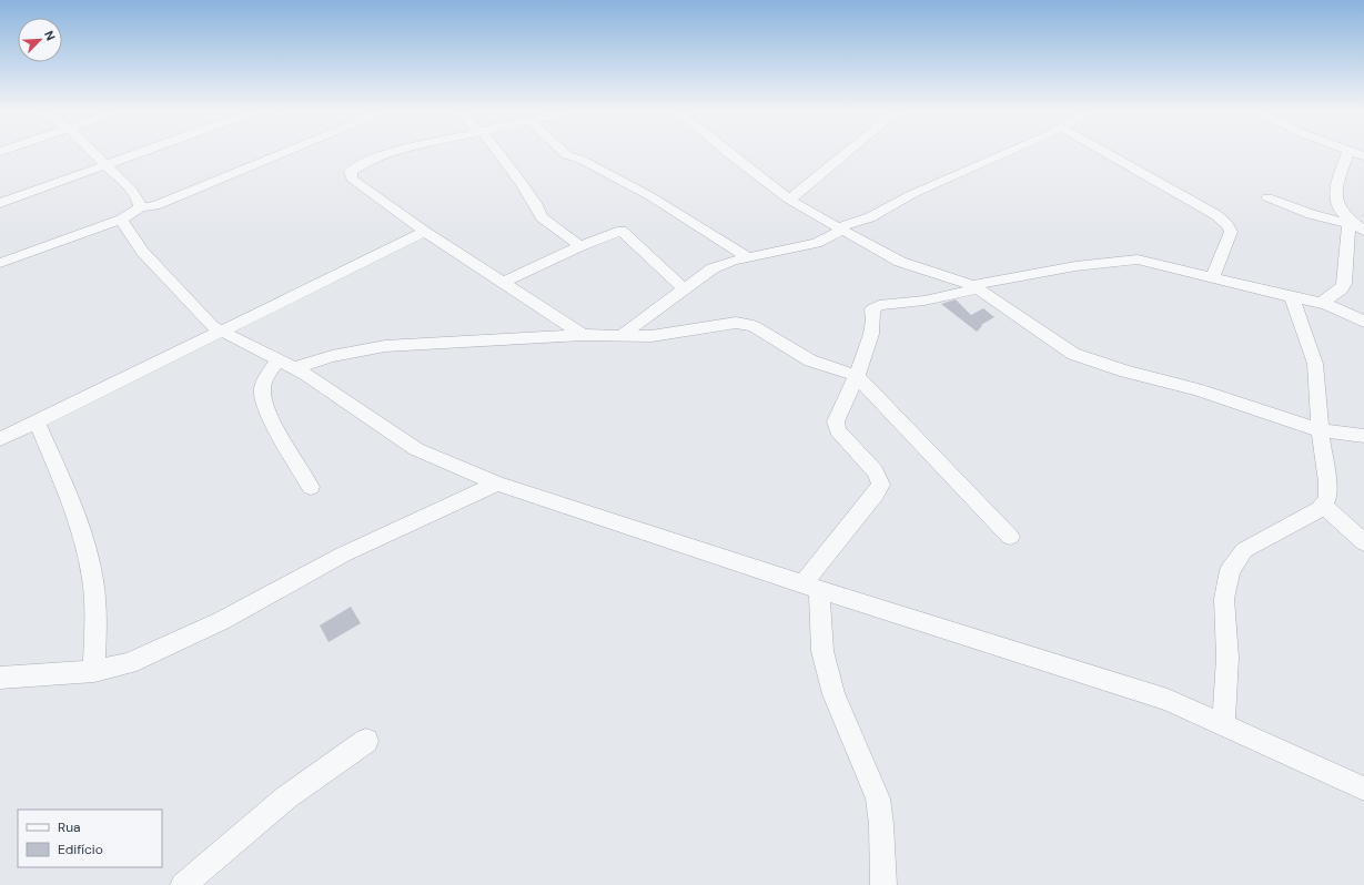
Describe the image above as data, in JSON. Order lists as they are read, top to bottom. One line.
{"legend":["Rua","Edifício"],"north":"top right"}
